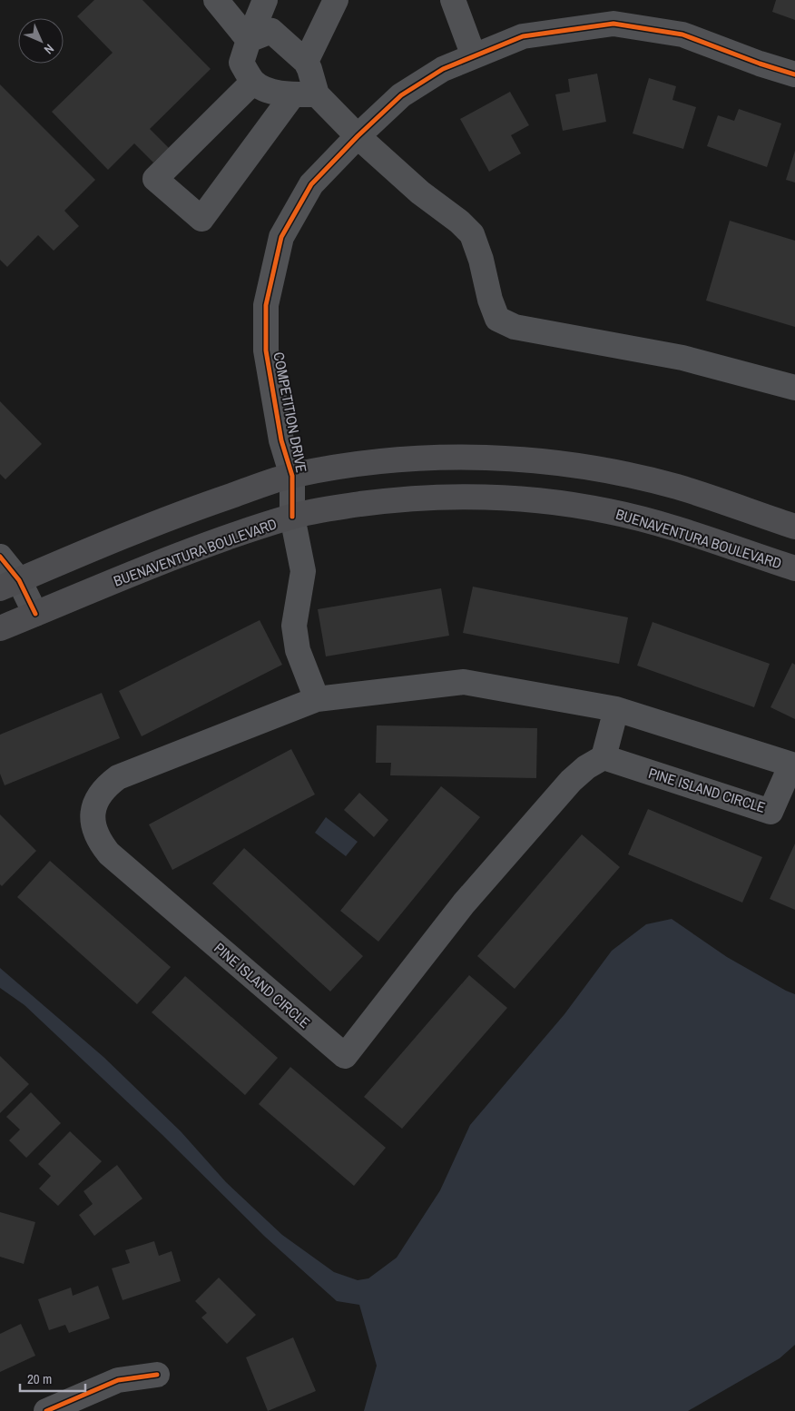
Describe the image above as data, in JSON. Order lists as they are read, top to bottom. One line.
{"streets":{"main road":["BUENAVENTURA BOULEVARD"],"street":["COMPETITION DRIVE","PINE ISLAND CIRCLE"]},"crossings":[["COMPETITION DRIVE","BUENAVENTURA BOULEVARD"]],"scale_bar":"20 m","north":"bottom right"}
